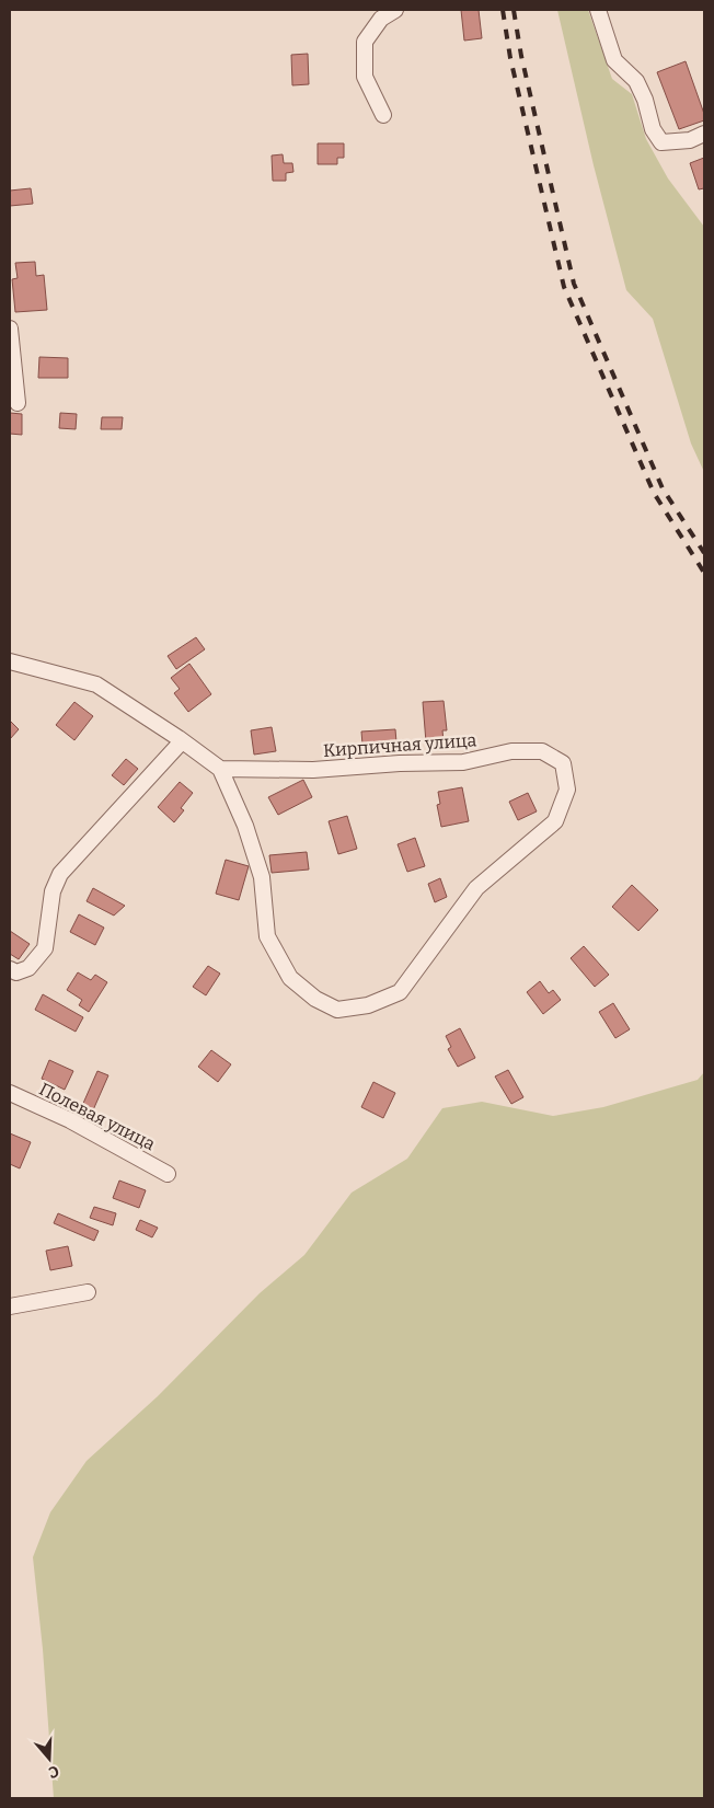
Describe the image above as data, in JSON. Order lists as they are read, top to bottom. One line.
{"streets":{"street":["Кирпичная улица","Полевая улица"]},"north":"bottom"}
